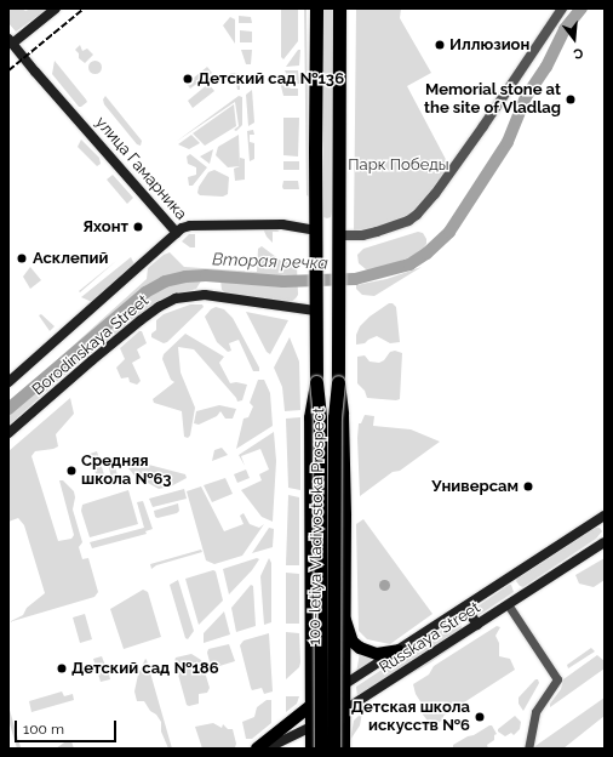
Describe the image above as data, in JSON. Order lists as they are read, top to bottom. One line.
{"streets":{"highway":["100-letiya Vladivostoka Prospect"],"main road":["улица Гамарника","Borodinskaya Street","Russkaya Street"]},"crossings":[["улица Гамарника","Borodinskaya Street"]],"water":["Вторая речка"],"parks":["Парк Победы"],"places":["Иллюзион","Детский сад №136","Memorial stone at the site of Vladlag","Яхонт","Асклепий","Средняя школа №63","Универсам","Детский сад №186","Детская школа искусств №6"],"scale_bar":"100 m","north":"bottom"}
